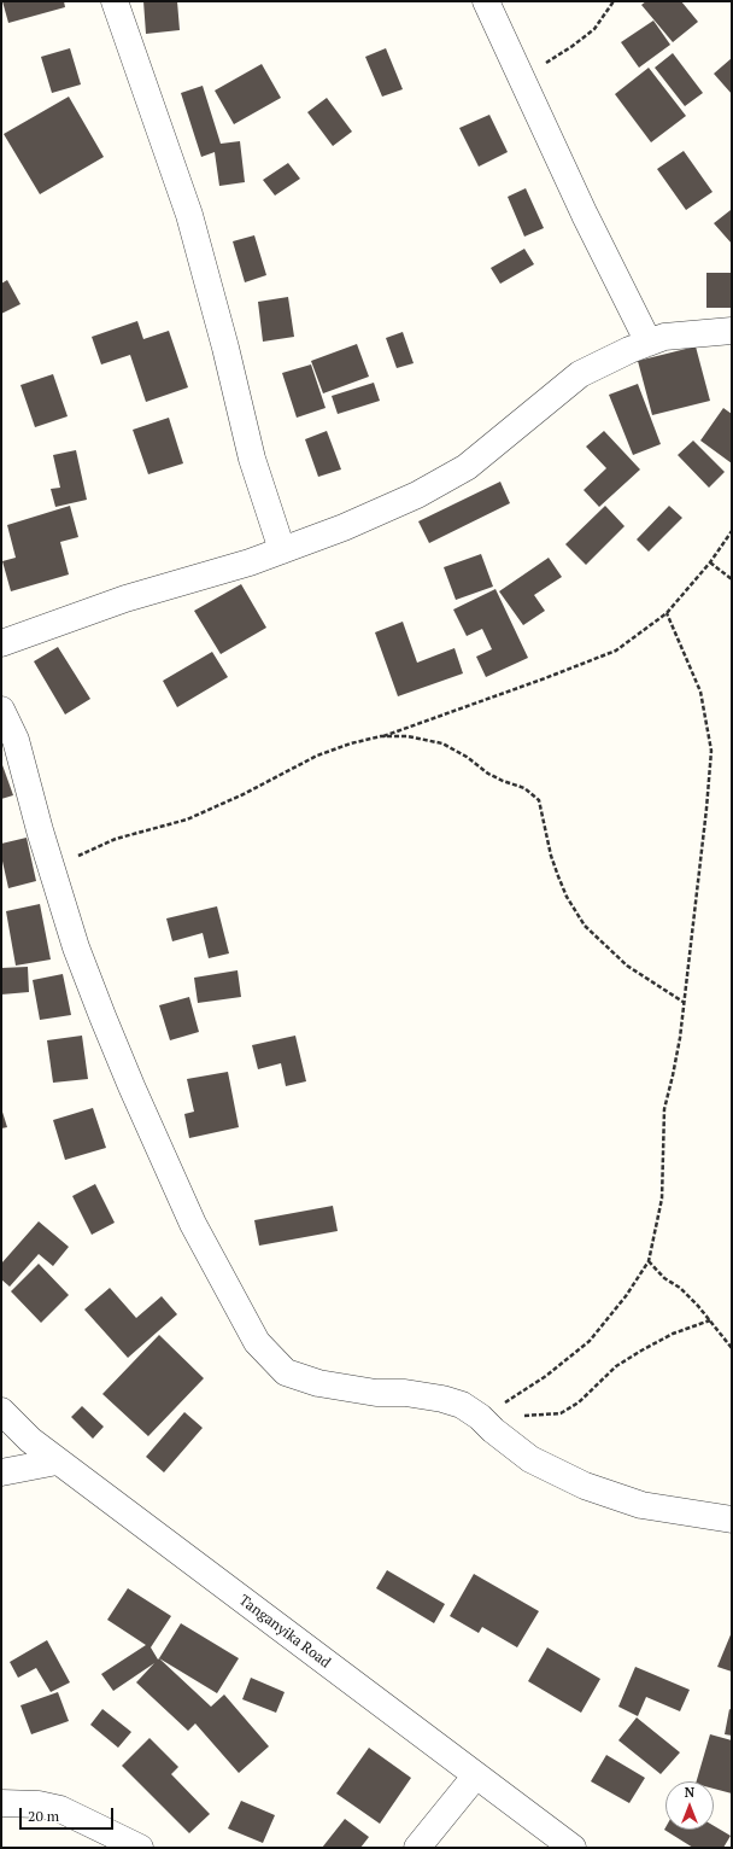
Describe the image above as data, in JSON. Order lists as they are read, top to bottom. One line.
{"streets":{"street":["Tanganyika Road"]},"scale_bar":"20 m","north":"top"}
